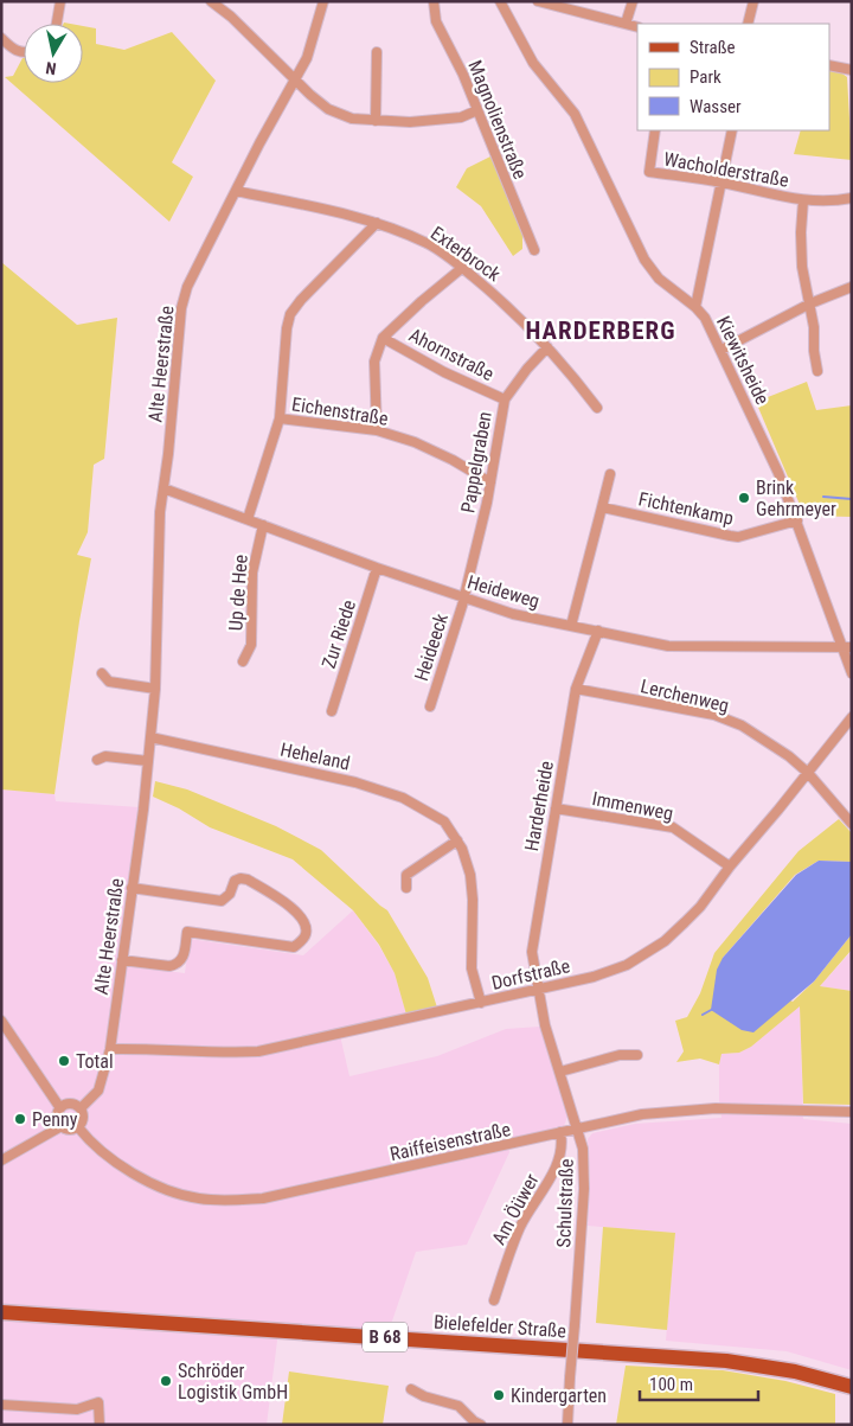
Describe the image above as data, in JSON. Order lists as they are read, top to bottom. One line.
{"streets":{"main road":["Bielefelder Straße","B 68"],"street":["Magnolienstraße","Wacholderstraße","Exterbrock","Ahornstraße","Kiewitsheide","Alte Heerstraße","Eichenstraße","Pappelgraben","Fichtenkamp","Heideweg","Up de Hee","Zur Riede","Heideeck","Lerchenweg","Heheland","Harderheide","Immenweg","Dorfstraße","Raiffeisenstraße","Schulstraße","Am Öüwer"]},"crossings":[["Exterbrock","Alte Heerstraße"],["Exterbrock","Pappelgraben"],["Ahornstraße","Pappelgraben"],["Kiewitsheide","Fichtenkamp"],["Kiewitsheide","Heideweg"],["Alte Heerstraße","Heideweg"],["Alte Heerstraße","Heheland"],["Alte Heerstraße","Dorfstraße"],["Alte Heerstraße","Raiffeisenstraße"],["Eichenstraße","Pappelgraben"],["Pappelgraben","Heideweg"],["Pappelgraben","Heideeck"],["Heideweg","Up de Hee"],["Heideweg","Zur Riede"],["Heideweg","Heideeck"],["Heideweg","Harderheide"],["Lerchenweg","Harderheide"],["Lerchenweg","Dorfstraße"],["Heheland","Dorfstraße"],["Harderheide","Immenweg"],["Harderheide","Dorfstraße"],["Harderheide","Schulstraße"],["Immenweg","Dorfstraße"],["Dorfstraße","Schulstraße"],["Raiffeisenstraße","Schulstraße"],["Raiffeisenstraße","Am Öüwer"]],"districts":["HARDERBERG"],"places":["Brink Gehrmeyer","Total","Penny","Schröder Logistik GmbH","Kindergarten"],"legend":["Straße","Park","Wasser"],"scale_bar":"100 m","north":"bottom"}
